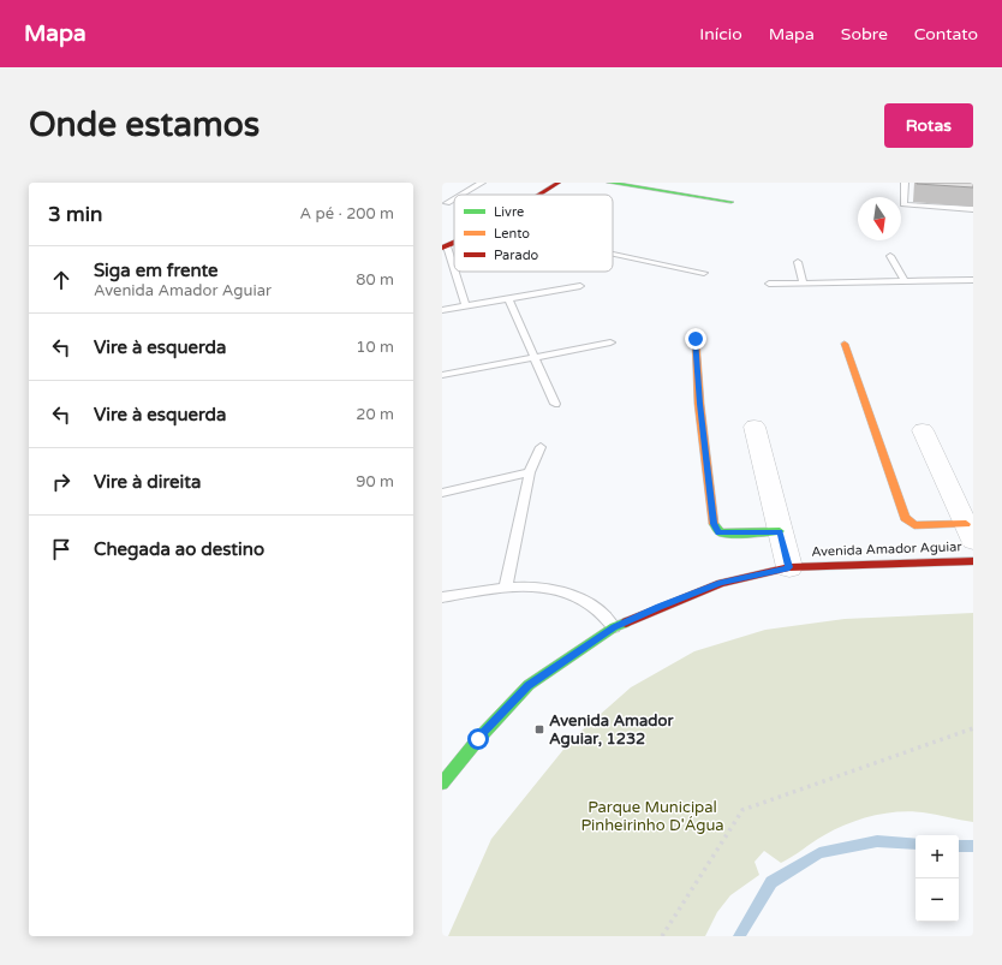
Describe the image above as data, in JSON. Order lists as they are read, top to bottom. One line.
{"streets":{"street":["Avenida Amador Aguiar"]},"parks":["Parque Municipal Pinheirinho D'Água"],"places":{"transit":["Avenida Amador Aguiar, 1232"]},"legend":["Livre","Lento","Parado"],"north":"bottom","page":{"header":"Mapa","nav":["Início","Mapa","Sobre","Contato"],"buttons":"Rotas","title":"Onde estamos","heading":["3 min","A pé · 200 m"],"list":[["Siga em frente","Avenida Amador Aguiar","80 m"],["Vire à esquerda","10 m"],["Vire à esquerda","20 m"],["Vire à direita","90 m"],"Chegada ao destino"],"map_buttons":["+","−"]}}
